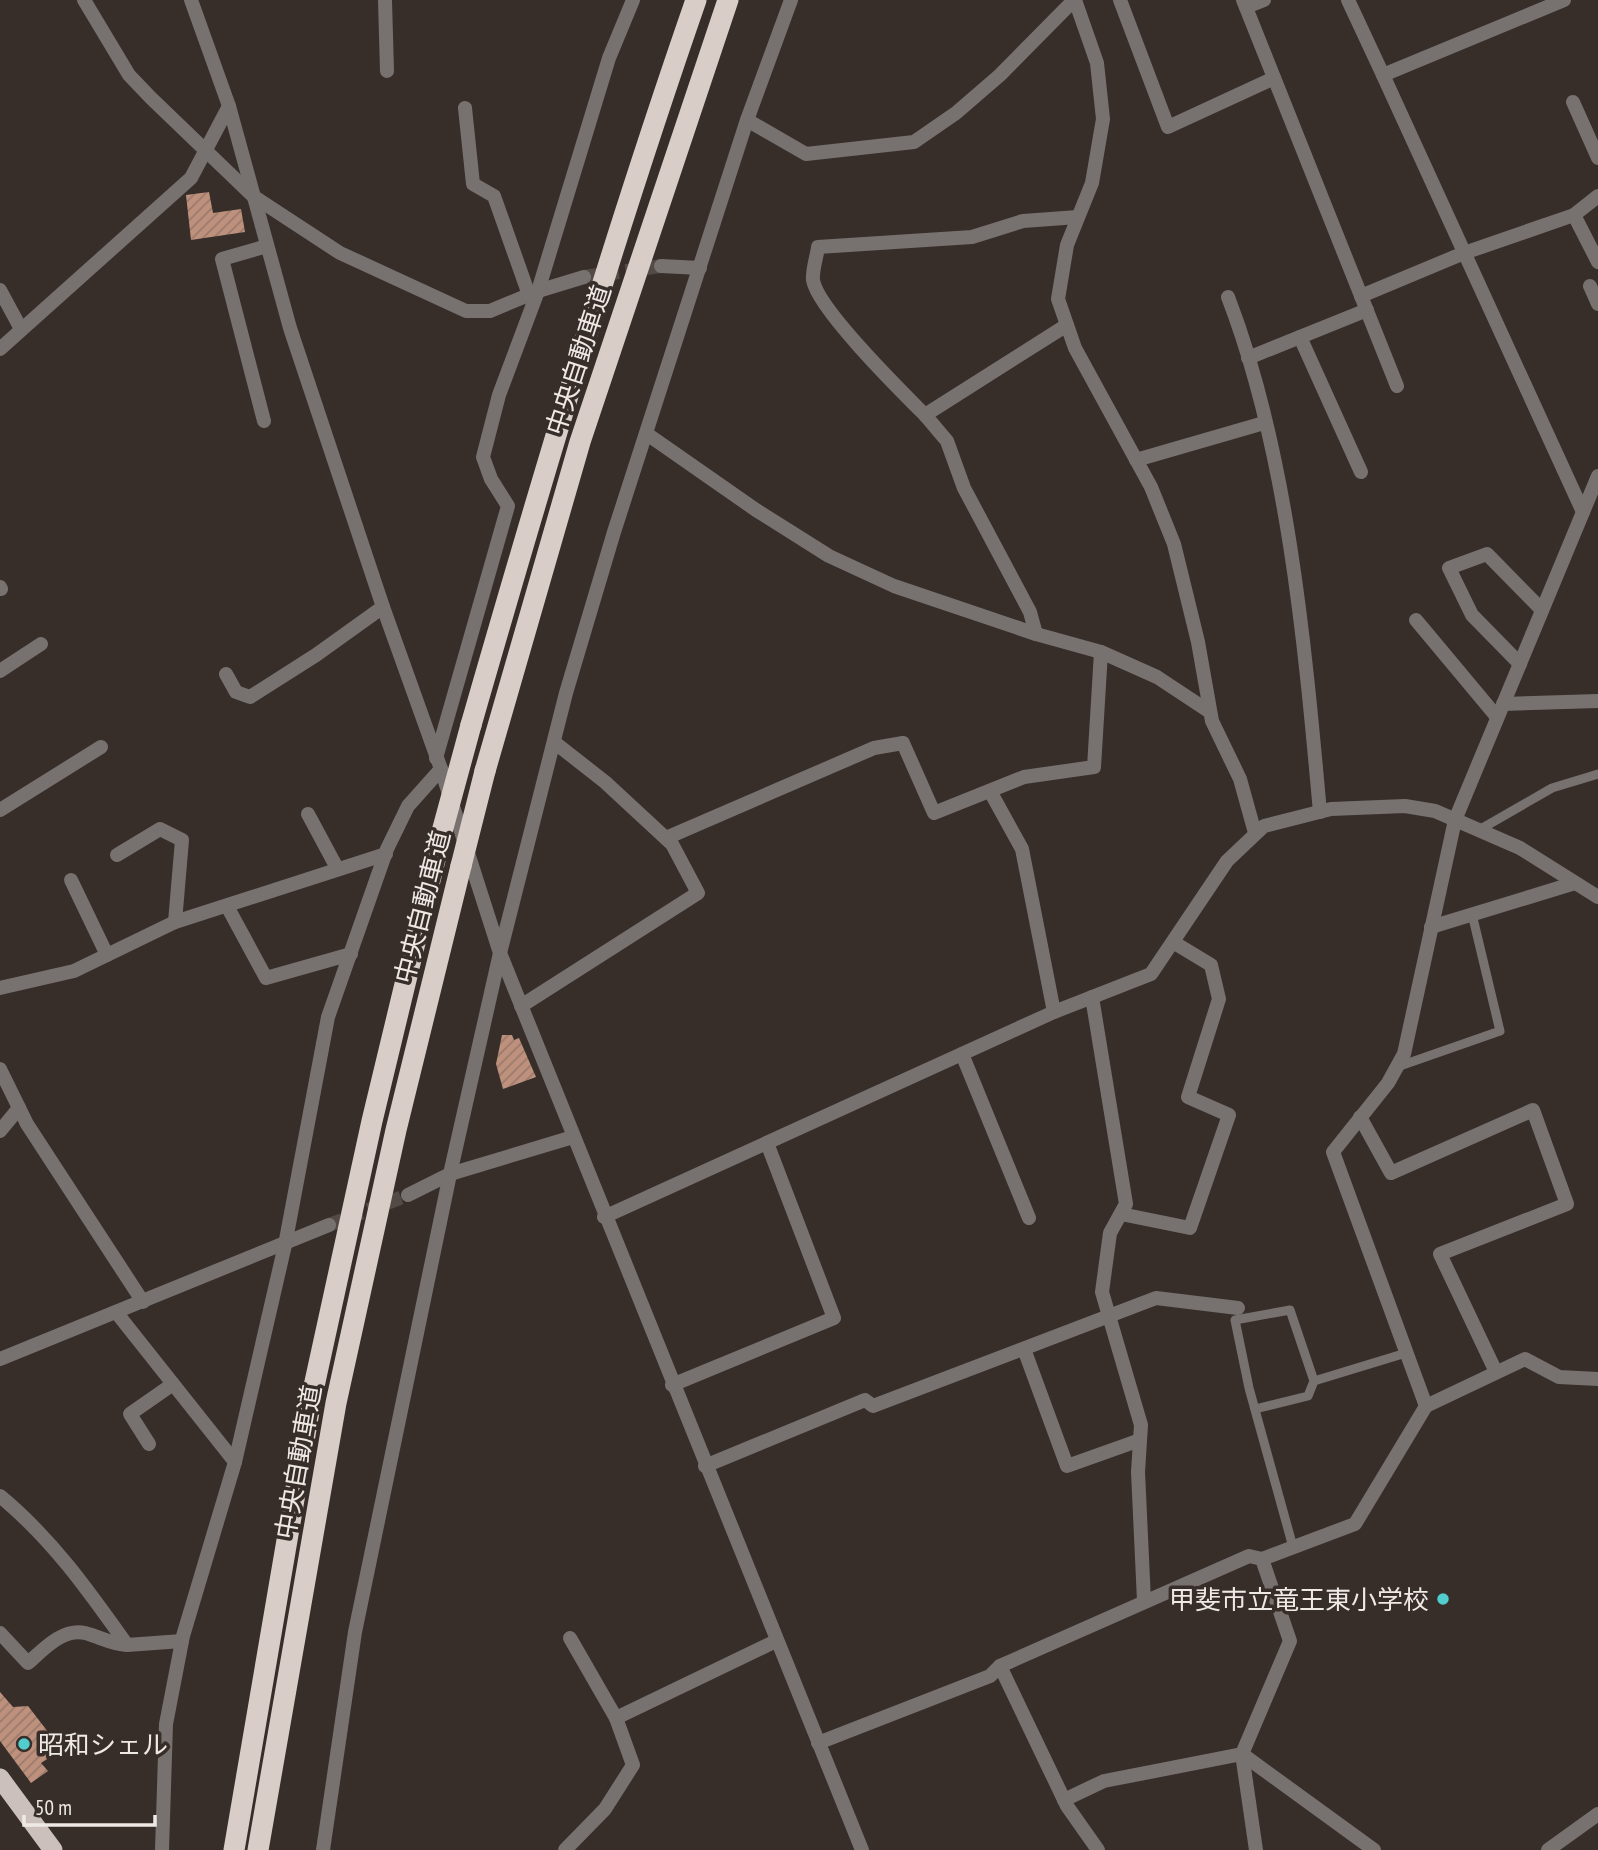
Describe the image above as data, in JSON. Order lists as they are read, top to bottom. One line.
{"streets":{"highway":["中央自動車道"]},"places":["甲斐市立竜王東小学校","昭和シェル"],"scale_bar":"50 m"}
